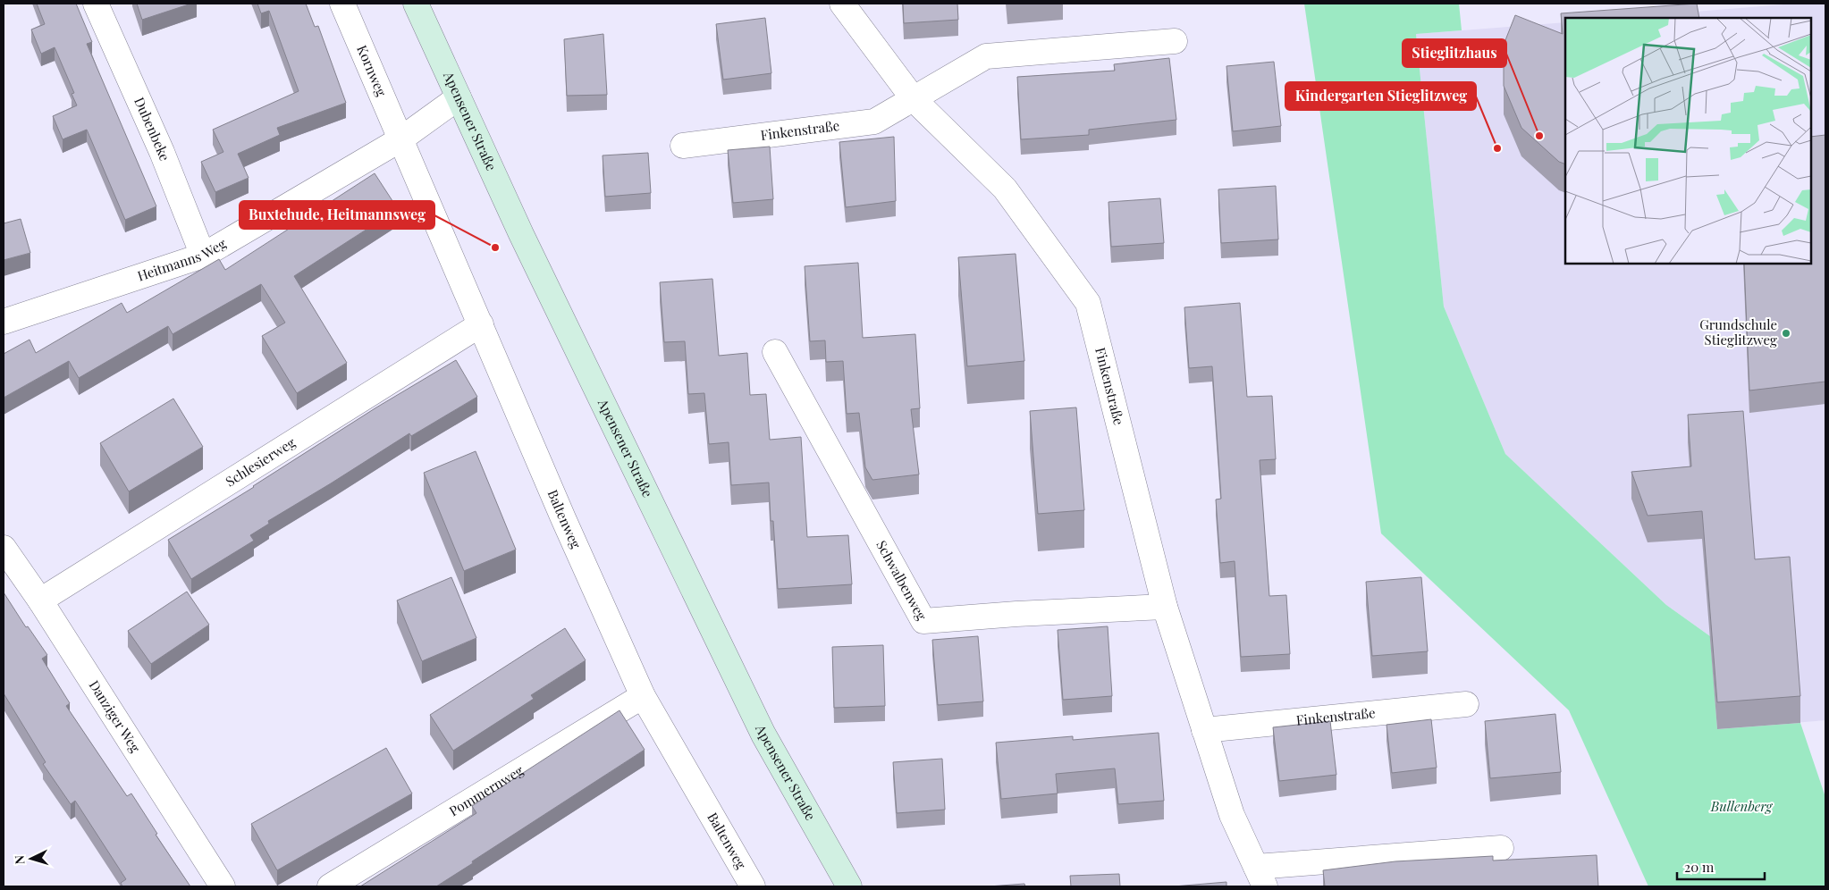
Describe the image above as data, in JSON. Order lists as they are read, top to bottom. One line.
{"streets":{"main road":["Apensener Straße"],"street":["Kornweg","Dubenbeke","Finkenstraße","Heitmanns Weg","Schlesierweg","Baltenweg","Schwalbenweg","Danziger Weg","Pommernweg"]},"crossings":[["Kornweg","Heitmanns Weg"],["Kornweg","Baltenweg"],["Apensener Straße","Heitmanns Weg"],["Dubenbeke","Heitmanns Weg"],["Finkenstraße","Schwalbenweg"],["Heitmanns Weg","Baltenweg"],["Schlesierweg","Baltenweg"],["Schlesierweg","Danziger Weg"],["Baltenweg","Pommernweg"]],"parks":["Bullenberg"],"places":["Stieglitzhaus","Kindergarten Stieglitzweg","Buxtehude, Heitmannsweg","Grundschule Stieglitzweg"],"scale_bar":"20 m","north":"left"}
